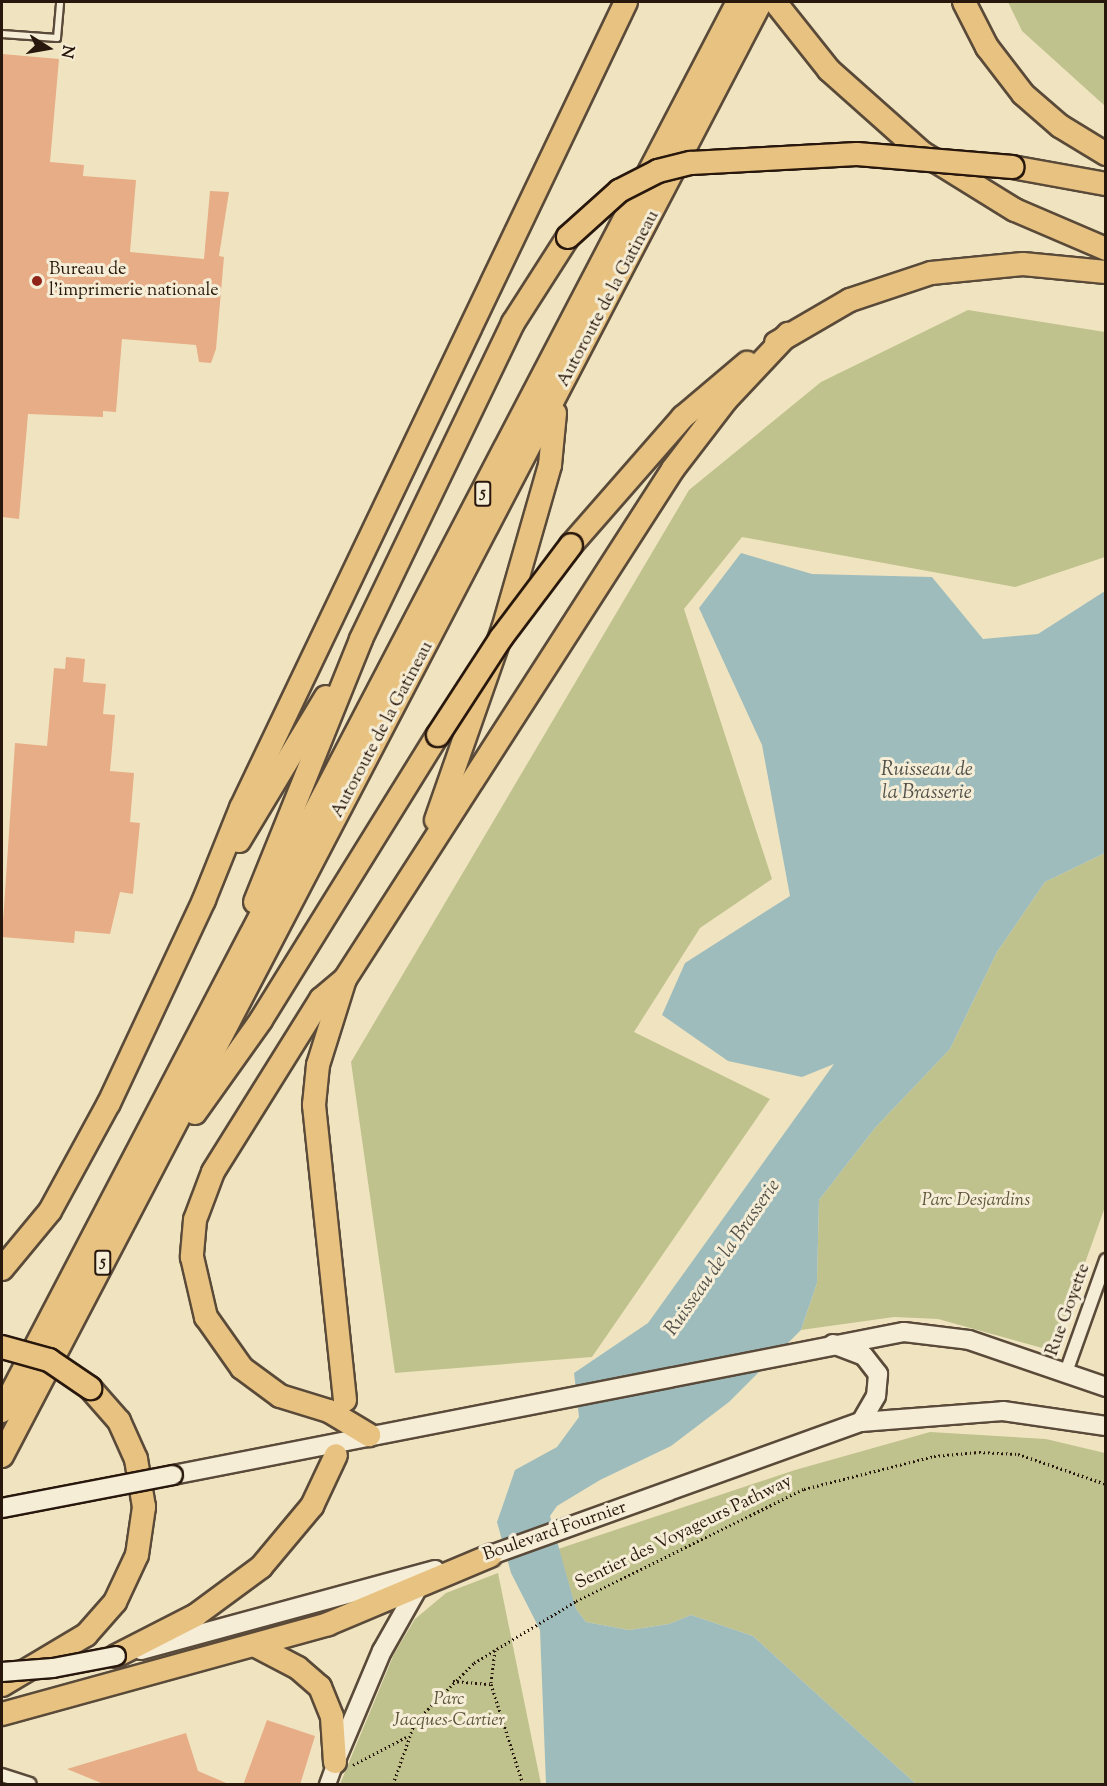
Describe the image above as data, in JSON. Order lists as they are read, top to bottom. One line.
{"streets":{"highway":["Autoroute de la Gatineau","5"],"main road":["Boulevard Fournier"],"street":["Rue Goyette"],"path":["Sentier des Voyageurs Pathway"]},"water":["Ruisseau de la Brasserie"],"parks":["Parc Desjardins","Parc Jacques-Cartier"],"places":["Bureau de l'imprimerie nationale"],"north":"right"}
